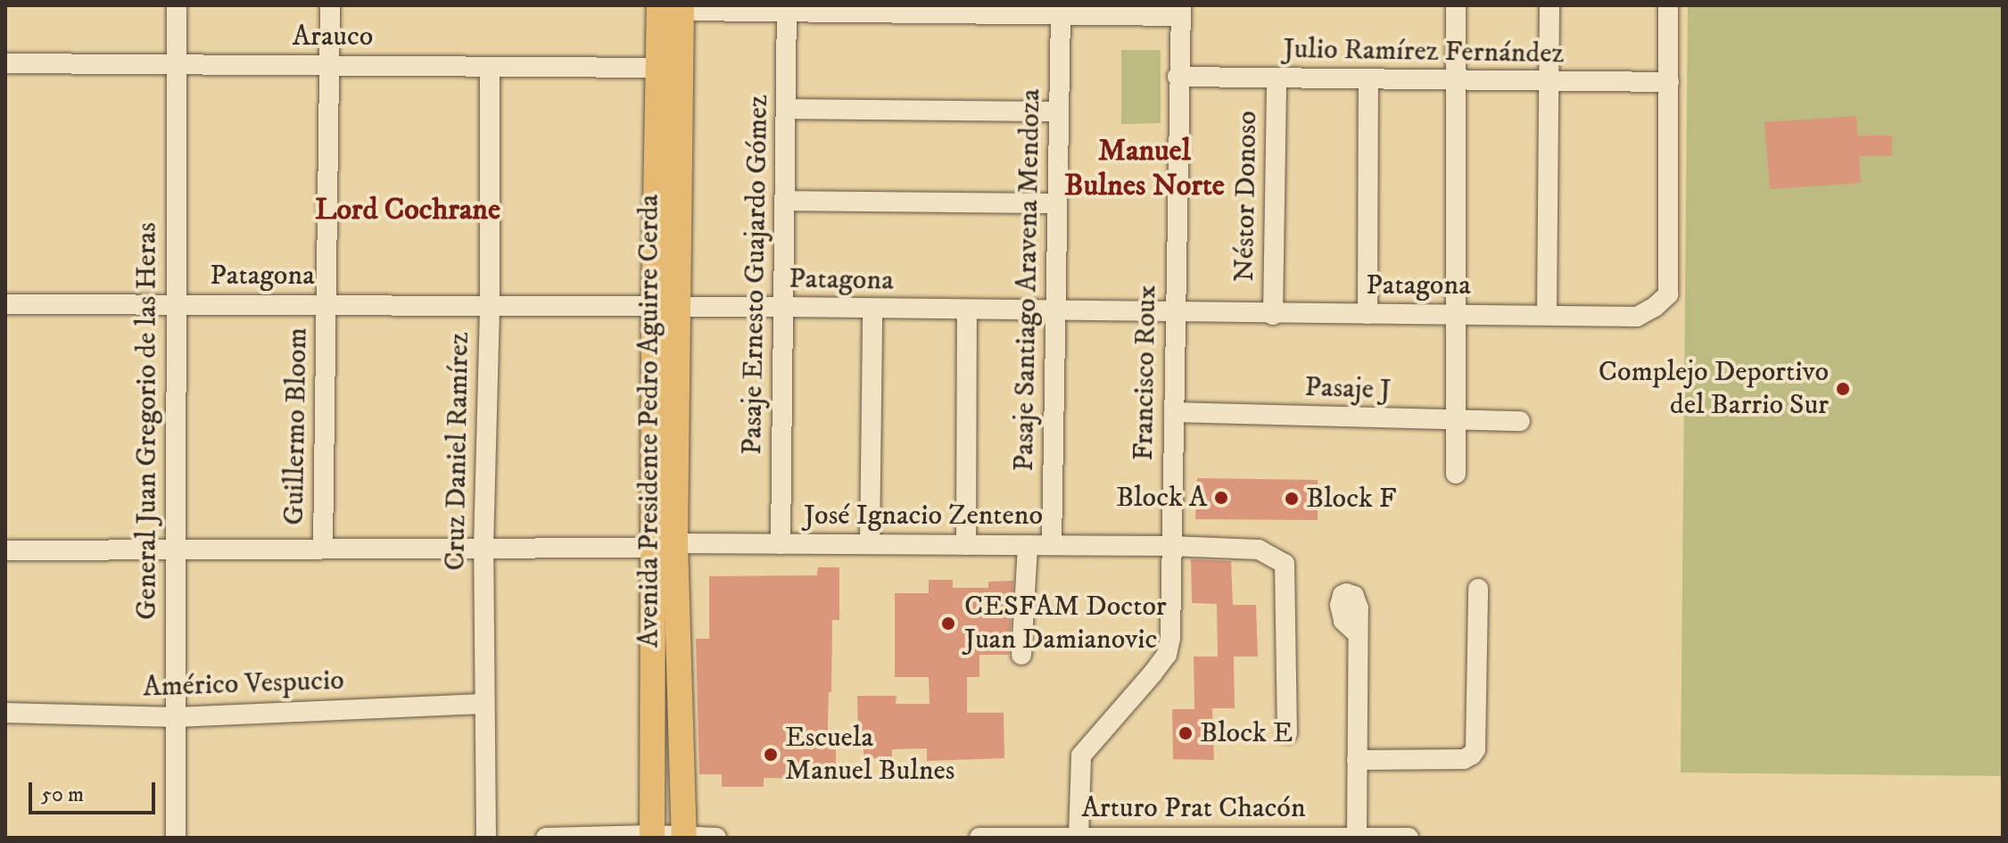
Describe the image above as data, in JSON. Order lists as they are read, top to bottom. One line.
{"streets":{"main road":["Avenida Presidente Pedro Aguirre Cerda"],"street":["Arauco","Julio Ramírez Fernández","Néstor Donoso","Pasaje Ernesto Guajardo Gómez","Patagona","Pasaje Santiago Aravena Mendoza","Francisco Roux","Pasaje J","General Juan Gregorio de las Heras","Guillermo Bloom","Cruz Daniel Ramírez","José Ignacio Zenteno","Américo Vespucio","Arturo Prat Chacón"]},"crossings":[["Arauco","General Juan Gregorio de las Heras"],["Arauco","Avenida Presidente Pedro Aguirre Cerda"],["Arauco","Guillermo Bloom"],["Arauco","Cruz Daniel Ramírez"],["Julio Ramírez Fernández","Néstor Donoso"],["Julio Ramírez Fernández","Patagona"],["Julio Ramírez Fernández","Francisco Roux"],["Néstor Donoso","Patagona"],["Pasaje Ernesto Guajardo Gómez","Patagona"],["Pasaje Ernesto Guajardo Gómez","José Ignacio Zenteno"],["Patagona","Pasaje Santiago Aravena Mendoza"],["Patagona","Francisco Roux"],["Patagona","General Juan Gregorio de las Heras"],["Patagona","Avenida Presidente Pedro Aguirre Cerda"],["Patagona","Guillermo Bloom"],["Patagona","Cruz Daniel Ramírez"],["Pasaje Santiago Aravena Mendoza","José Ignacio Zenteno"],["Francisco Roux","Pasaje J"],["Francisco Roux","José Ignacio Zenteno"],["Francisco Roux","Arturo Prat Chacón"],["General Juan Gregorio de las Heras","José Ignacio Zenteno"],["General Juan Gregorio de las Heras","Américo Vespucio"],["Avenida Presidente Pedro Aguirre Cerda","José Ignacio Zenteno"],["Guillermo Bloom","José Ignacio Zenteno"],["Cruz Daniel Ramírez","José Ignacio Zenteno"],["Cruz Daniel Ramírez","Américo Vespucio"]],"districts":["Manuel Bulnes Norte","Lord Cochrane"],"places":["Complejo Deportivo del Barrio Sur","Block A","Block F","CESFAM Doctor Juan Damianovic","Block E","Escuela Manuel Bulnes"],"scale_bar":"50 m"}
